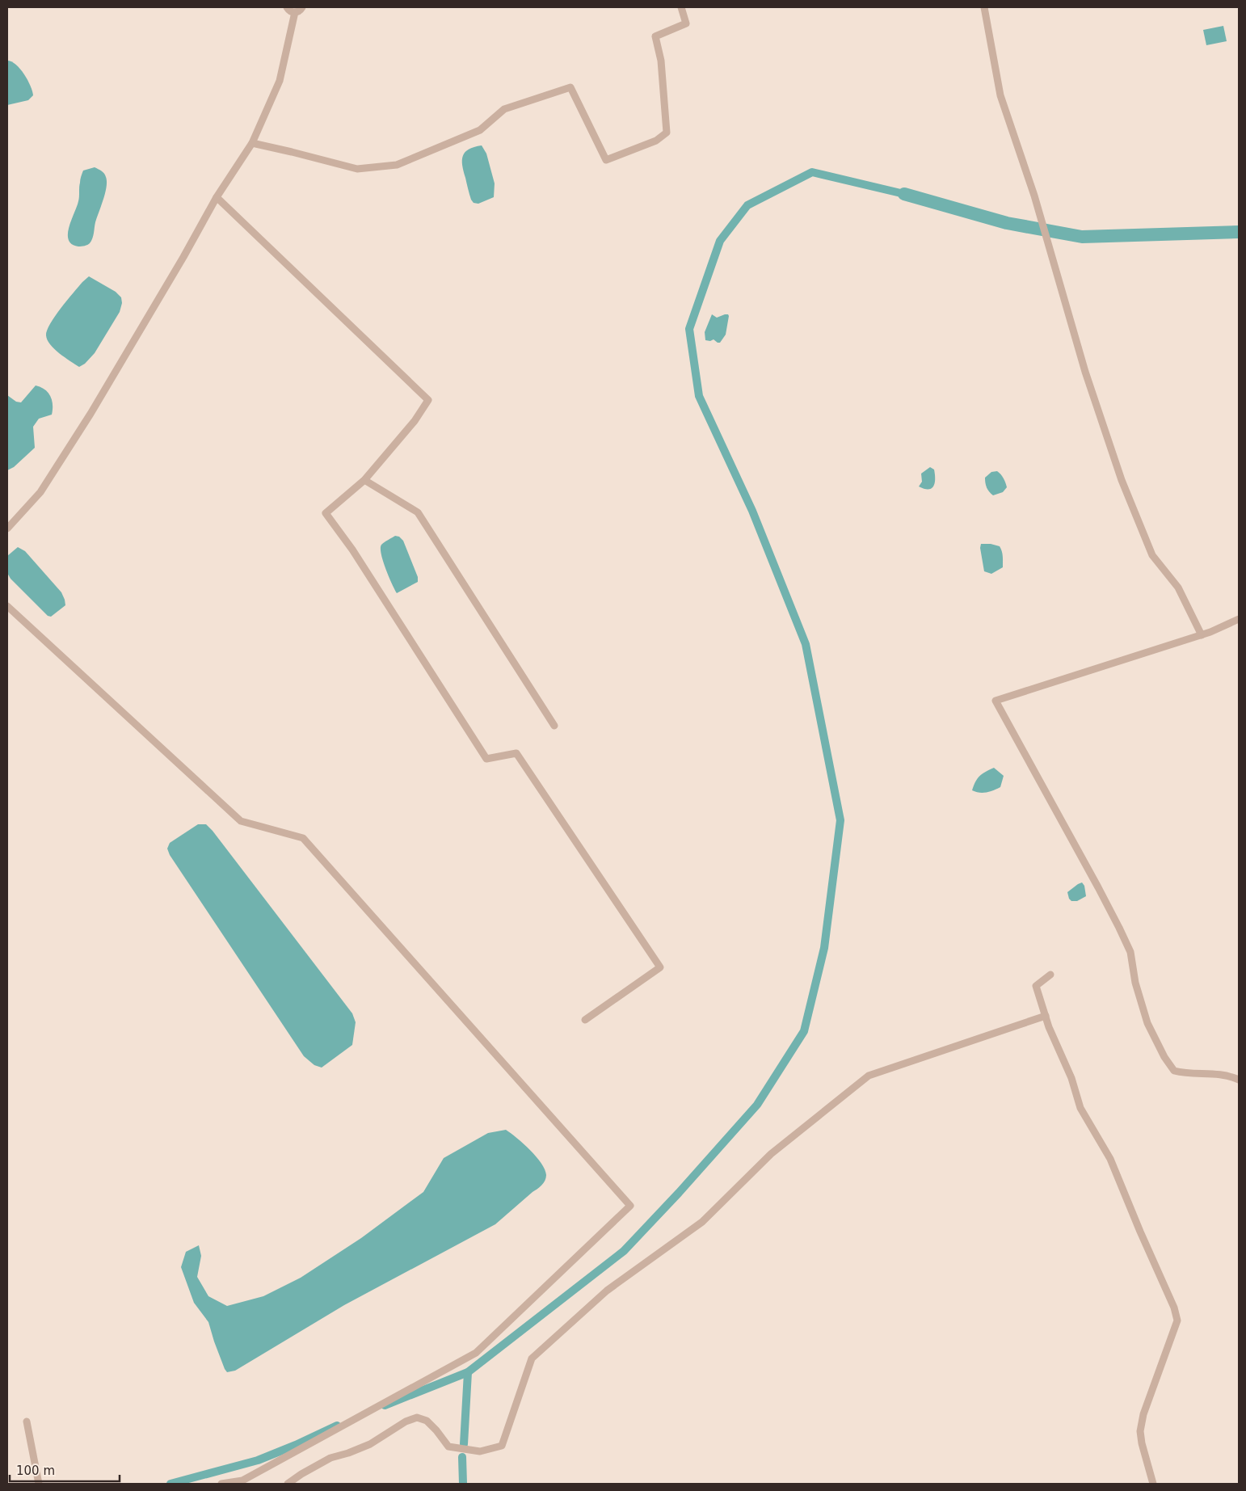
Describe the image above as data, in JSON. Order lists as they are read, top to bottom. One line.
{"scale_bar":"100 m"}
